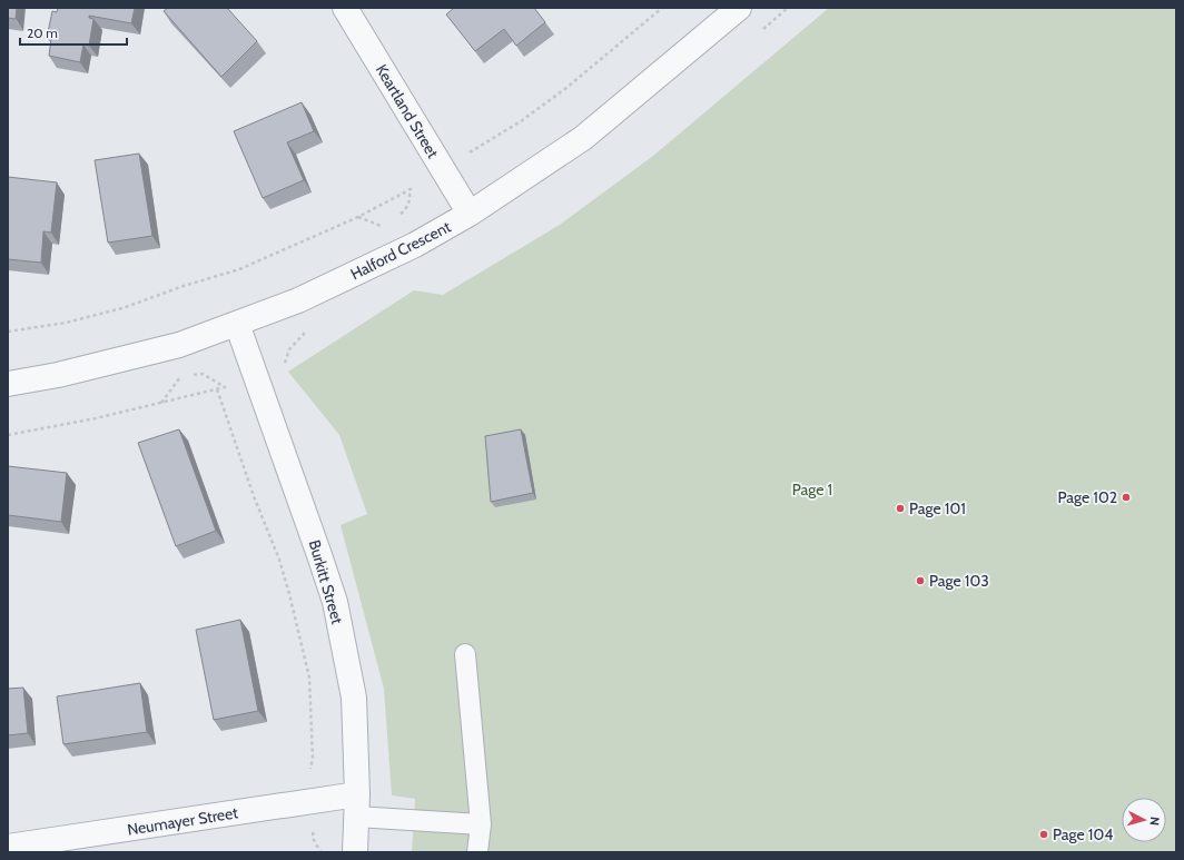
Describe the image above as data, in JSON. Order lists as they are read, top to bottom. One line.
{"streets":{"street":["Keartland Street","Halford Crescent","Burkitt Street","Neumayer Street"]},"crossings":[["Keartland Street","Halford Crescent"],["Halford Crescent","Burkitt Street"],["Burkitt Street","Neumayer Street"]],"parks":["Page 1"],"places":["Page 102","Page 101","Page 103","Page 104"],"scale_bar":"20 m","north":"right"}
